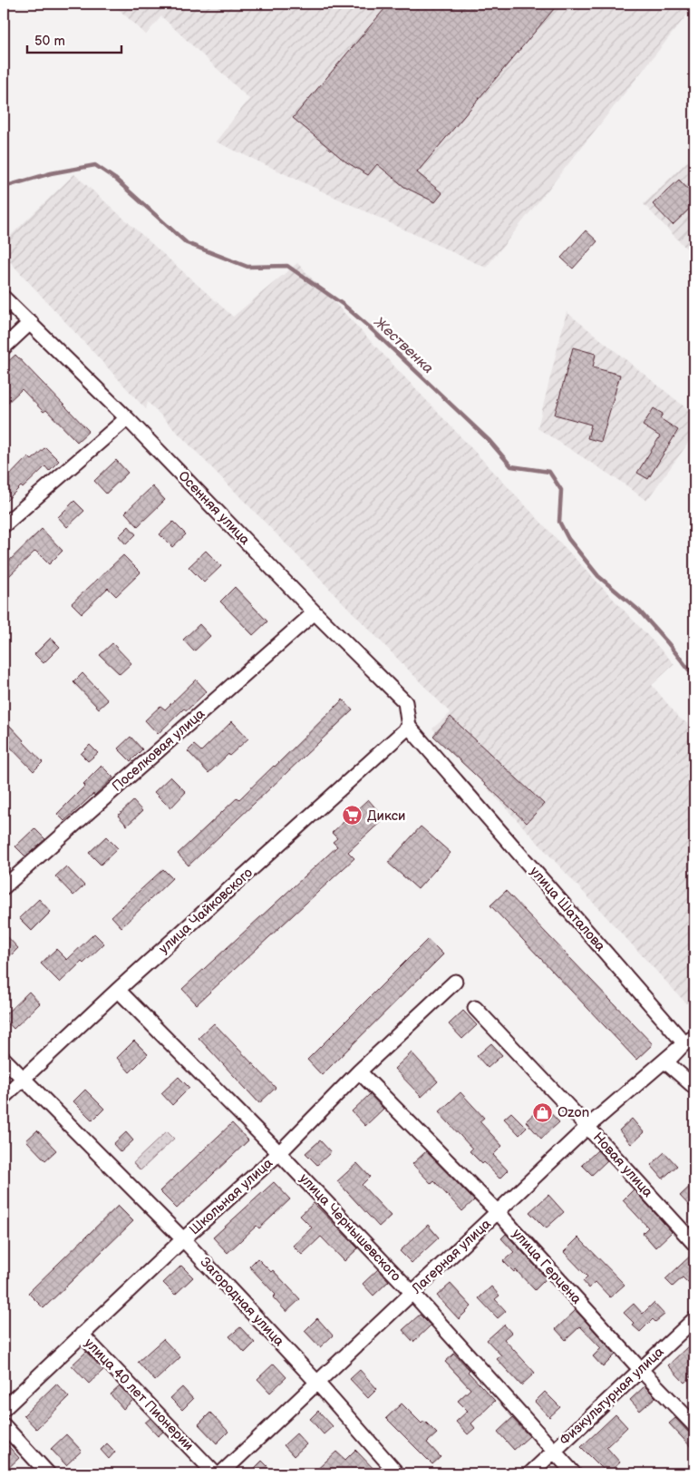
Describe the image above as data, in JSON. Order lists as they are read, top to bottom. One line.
{"streets":{"street":["Осенняя улица","Поселковая улица","улица Шаталова","улица Чайковского","Новая улица","Школьная улица","улица Чернышевского","Лагерная улица","улица Герцена","Загородная улица","улица 40 лет Пионерии","Физкультурная улица"]},"crossings":[["Осенняя улица","Поселковая улица"],["Осенняя улица","улица Шаталова"],["Осенняя улица","улица Чайковского"],["улица Шаталова","улица Чайковского"],["улица Шаталова","Лагерная улица"],["улица Чайковского","улица Чернышевского"],["улица Чайковского","Загородная улица"],["Новая улица","Лагерная улица"],["Школьная улица","улица Чернышевского"],["Школьная улица","улица Герцена"],["Школьная улица","Загородная улица"],["Школьная улица","улица 40 лет Пионерии"],["улица Чернышевского","Лагерная улица"],["улица Чернышевского","Физкультурная улица"],["Лагерная улица","улица Герцена"],["Лагерная улица","Загородная улица"],["улица Герцена","Физкультурная улица"]],"water":["Жественка"],"places":{"supermarket":["Дикси"],"shop":["Ozon"]},"scale_bar":"50 m"}
